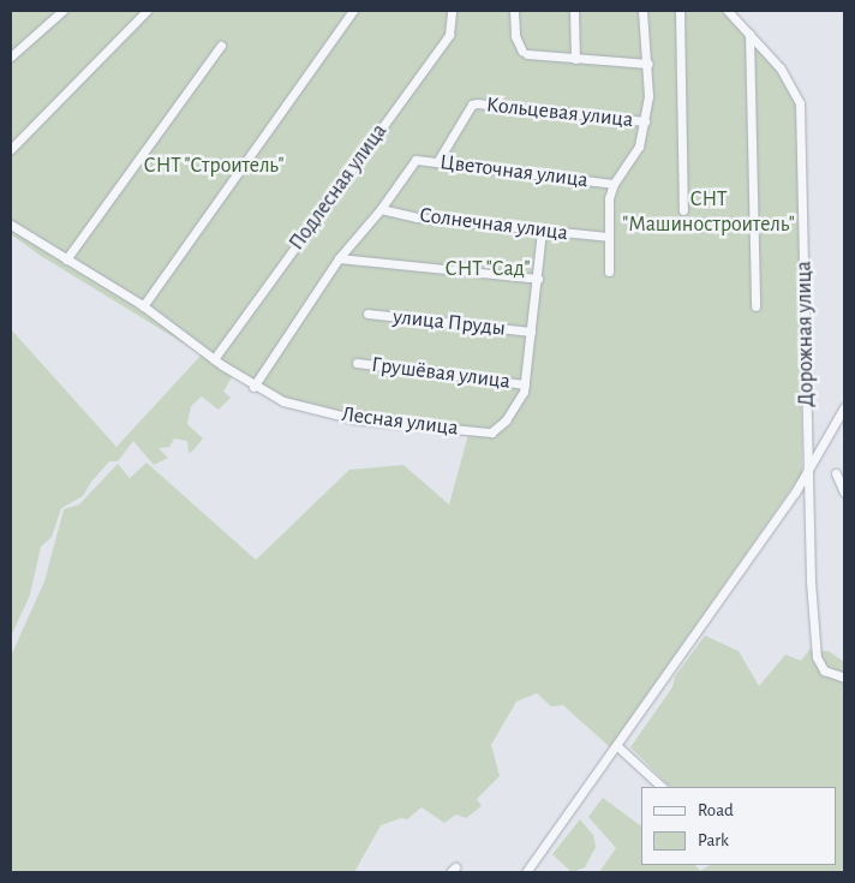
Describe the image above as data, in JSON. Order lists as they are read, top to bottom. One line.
{"streets":{"street":["Кольцевая улица","Цветочная улица","Подлесная улица","Солнечная улица","улица Пруды","Дорожная улица","Грушёвая улица","Лесная улица"]},"crossings":[["Кольцевая улица","Цветочная улица"],["Цветочная улица","Солнечная улица"],["Грушёвая улица","Лесная улица"]],"parks":["СНТ \"Строитель\"","СНТ \"Машиностроитель\"","СНТ \"Сад\""],"legend":["Road","Park"]}
